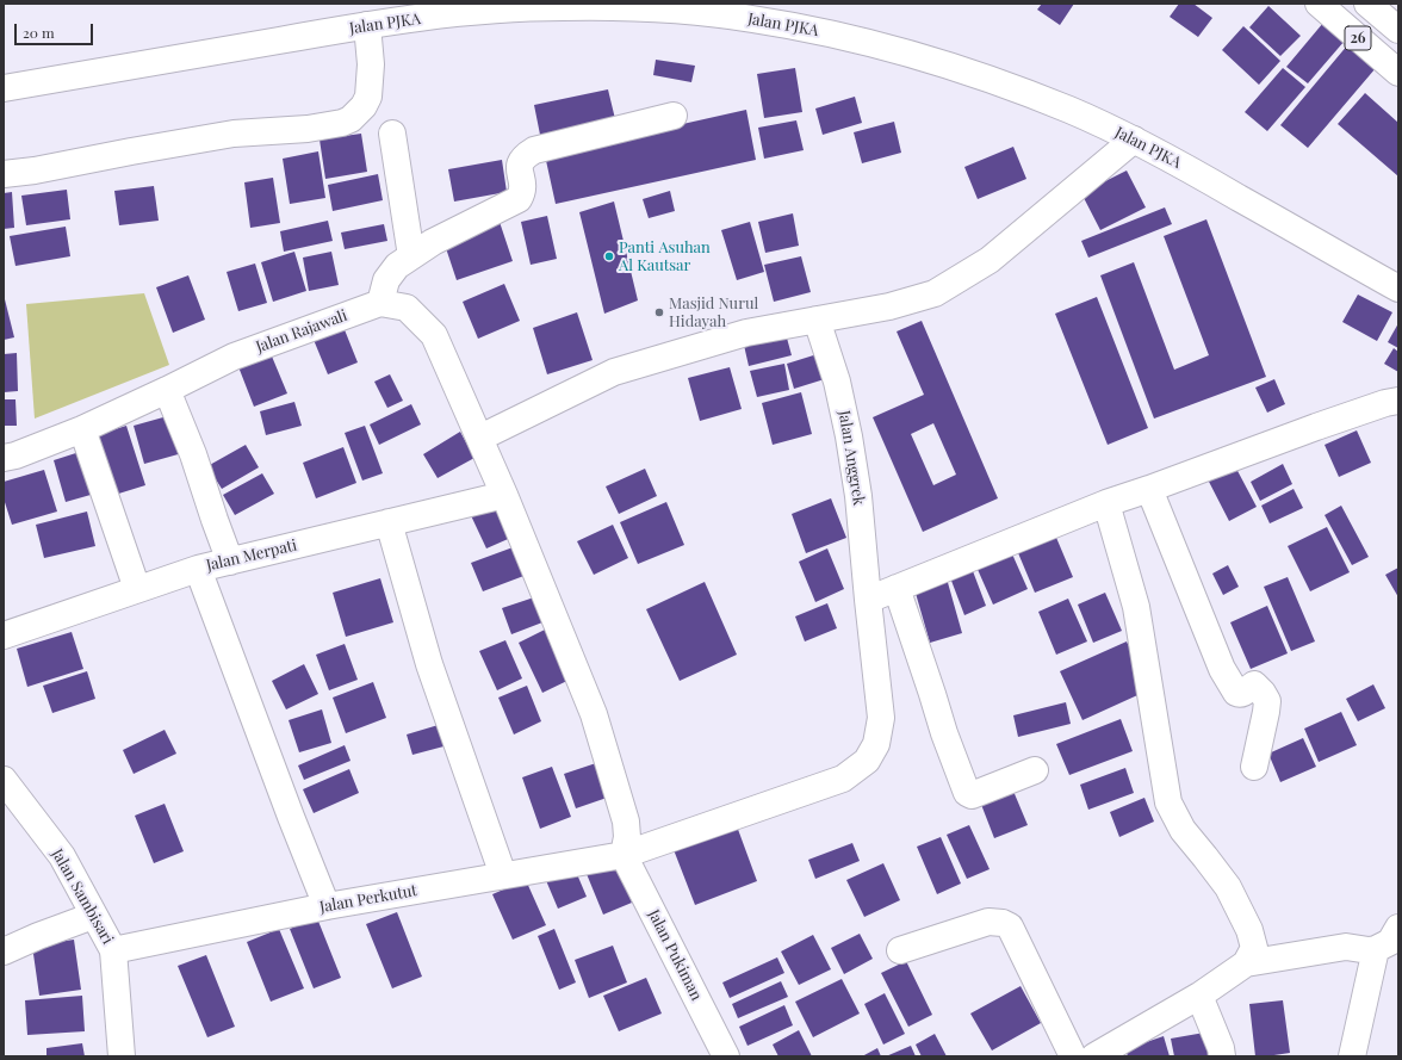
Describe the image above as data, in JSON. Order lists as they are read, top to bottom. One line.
{"streets":{"main road":["Jalan PJKA","26","Jalan Rajawali","Jalan Anggrek","Jalan Merpati","Jalan Sambisari","Jalan Perkutut","Jalan Pukiman"]},"crossings":[["Jalan Anggrek","Jalan Perkutut"],["Jalan Anggrek","Jalan Pukiman"],["Jalan Sambisari","Jalan Perkutut"],["Jalan Perkutut","Jalan Pukiman"]],"places":["Panti Asuhan Al Kautsar","Masjid Nurul Hidayah"],"scale_bar":"20 m"}
